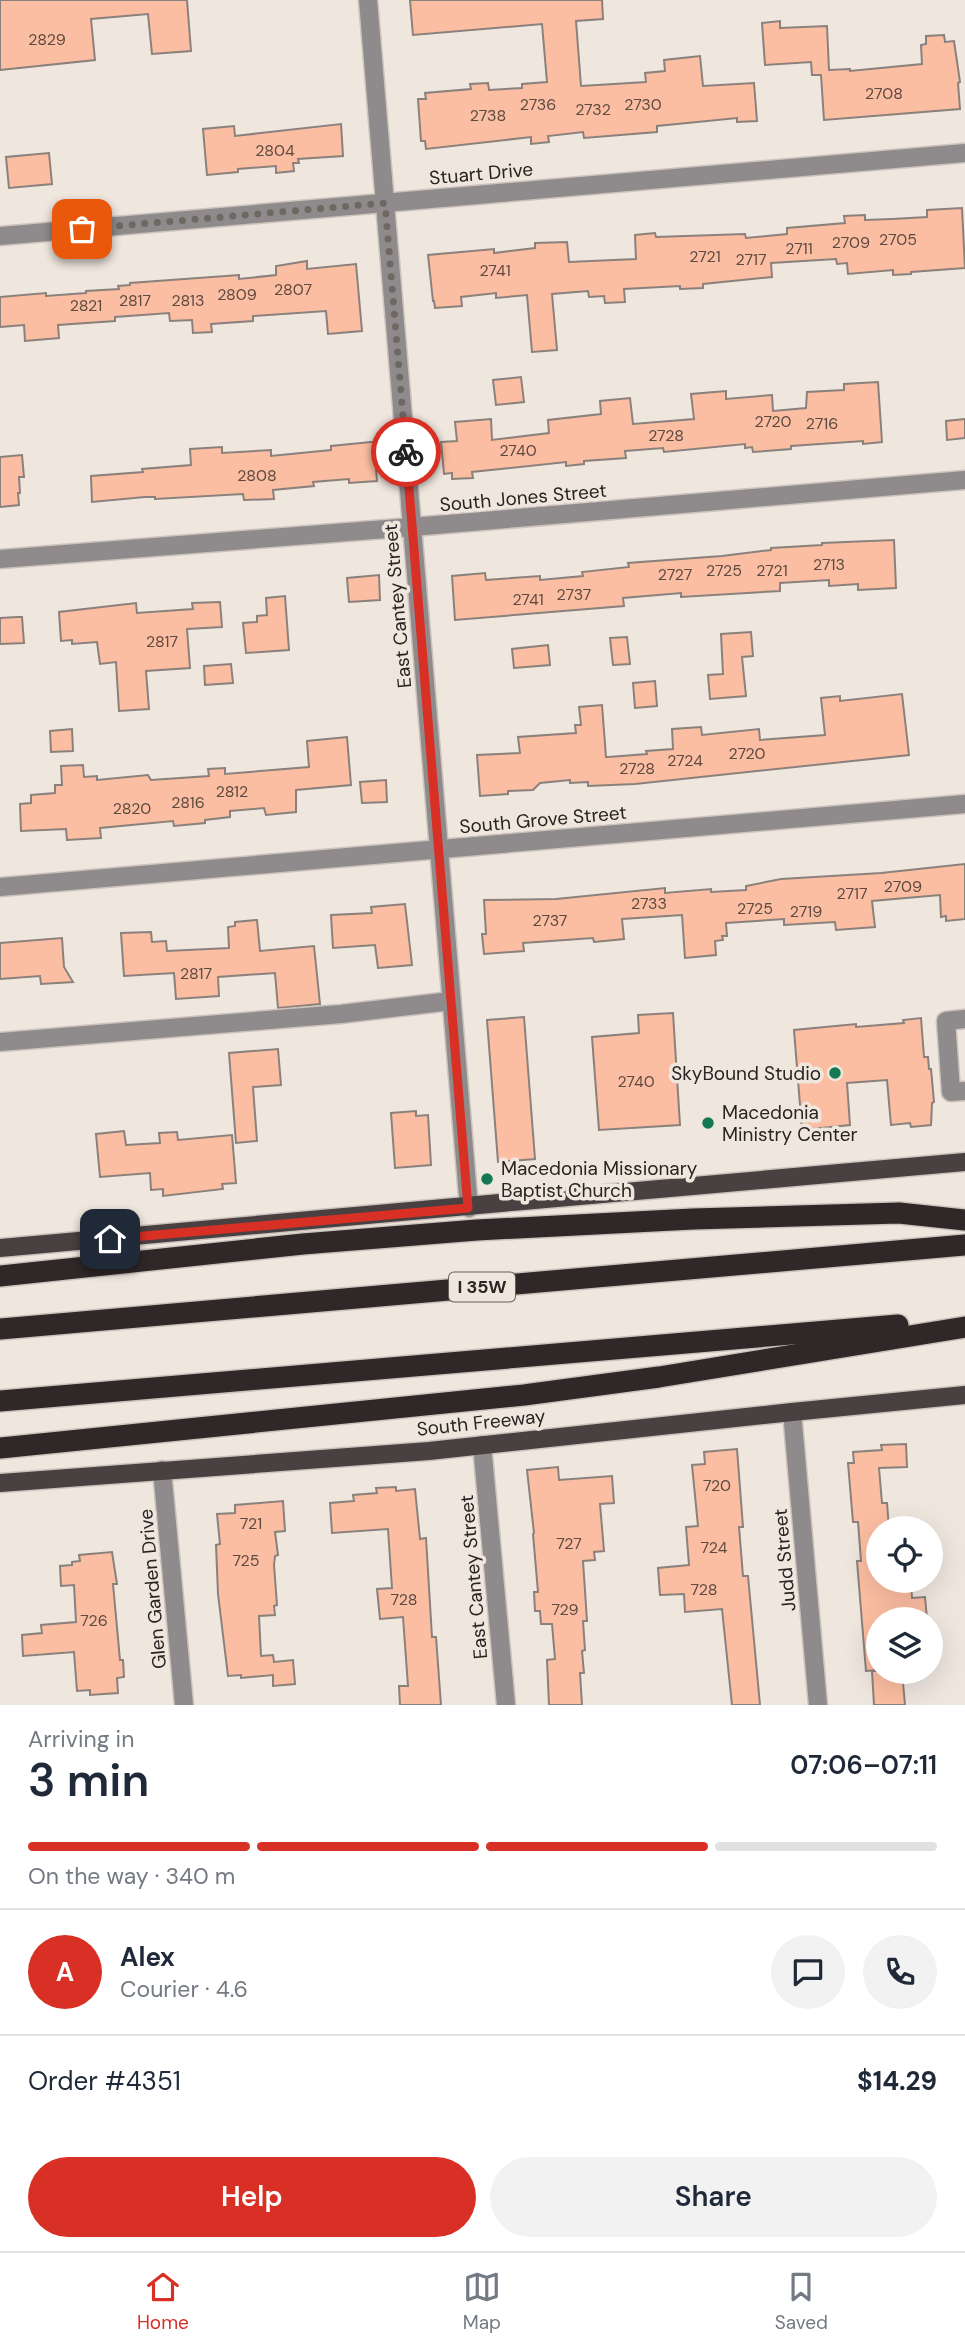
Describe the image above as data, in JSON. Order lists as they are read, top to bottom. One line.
{"streets":{"highway":["I 35W"],"main road":["South Freeway"],"street":["Stuart Drive","South Jones Street","East Cantey Street","South Grove Street","Judd Street","Glen Garden Drive"]},"crossings":[["Stuart Drive","East Cantey Street"],["South Jones Street","East Cantey Street"],["East Cantey Street","South Grove Street"],["East Cantey Street","South Freeway"],["South Freeway","Judd Street"],["South Freeway","Glen Garden Drive"]],"places":["SkyBound Studio","Macedonia Ministry Center","Macedonia Missionary Baptist Church"],"house_numbers":["2829","2708","2736","2730","2732","2738","2804","2705","2709","2711","2721","2717","2741","2807","2809","2817","2813","2821","2720","2716","2728","2740","2808","2713","2725","2721","2727","2737","2741","2817","2720","2724","2728","2812","2816","2820","2709","2717","2733","2725","2719","2737","2817","2740","720","721","727","724","725","728","728","729","726"],"page":{"heading":["3 min","Arriving in","07:06–07:11"],"panel":["Alex","Courier · 4.6","Order #4351","$14.29"],"bar":"On the way · 340 m","round":"A","buttons":["Help","Share"],"tabs":["Home","Map","Saved"]}}
